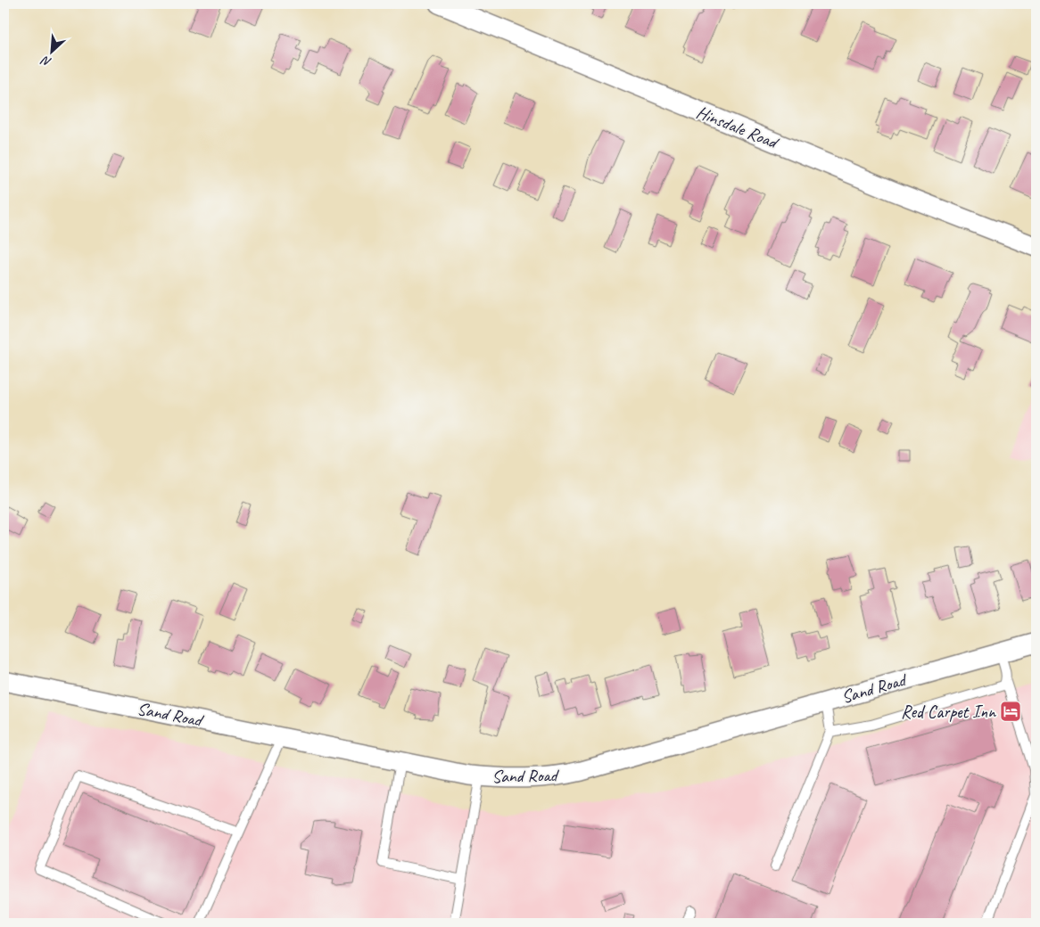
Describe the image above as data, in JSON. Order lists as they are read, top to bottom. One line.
{"streets":{"street":["Hinsdale Road","Sand Road"]},"places":{"hotel":["Red Carpet Inn"]},"north":"bottom left"}
